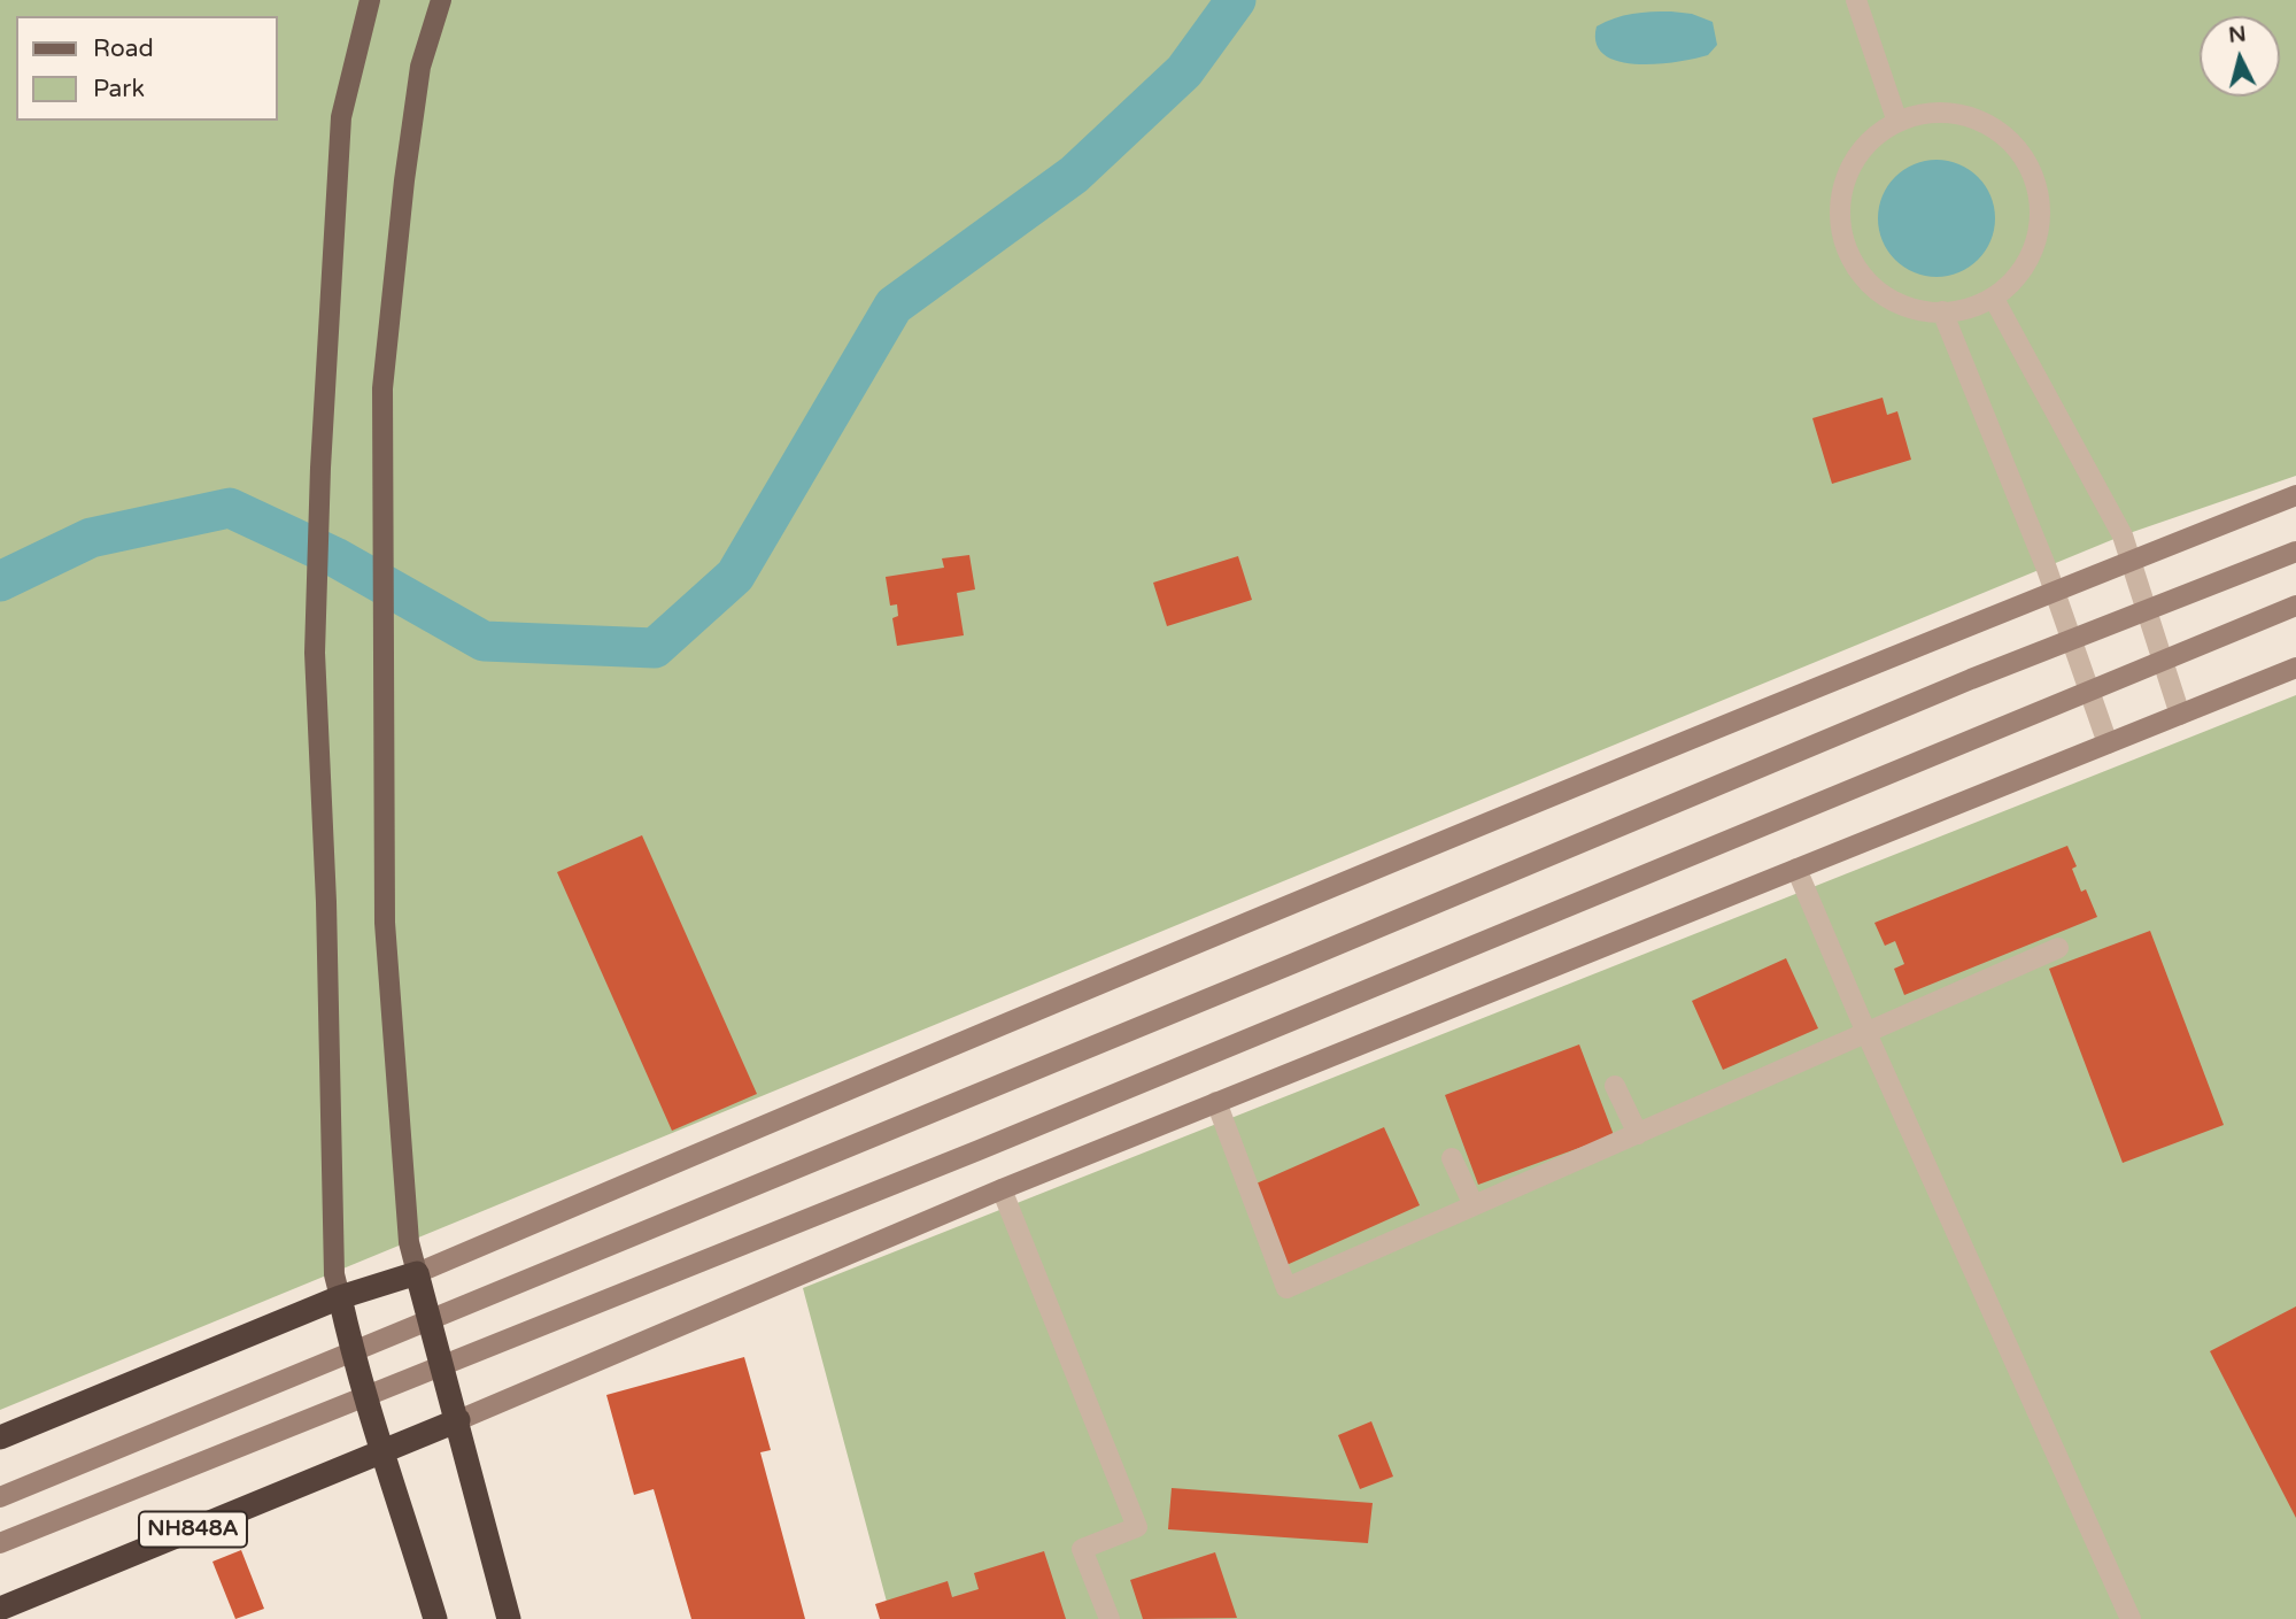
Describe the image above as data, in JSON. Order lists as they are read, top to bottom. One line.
{"streets":{"highway":["NH848A"]},"legend":["Road","Park"],"north":"top"}
